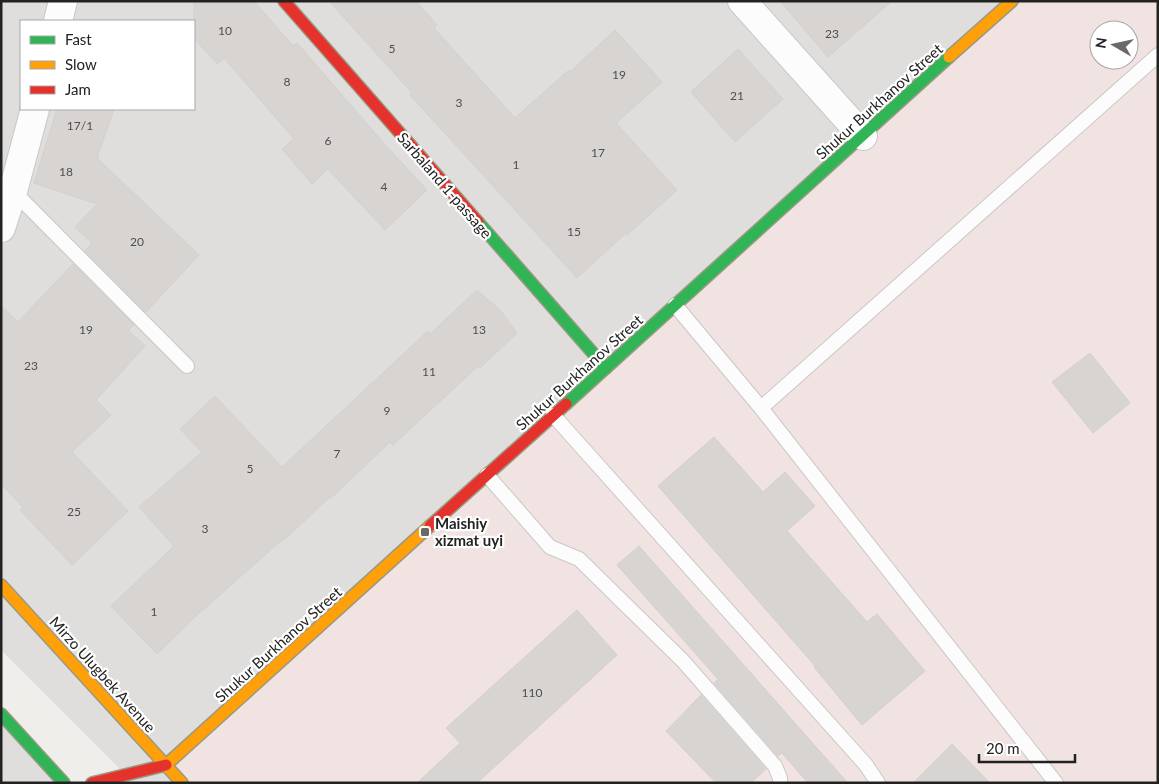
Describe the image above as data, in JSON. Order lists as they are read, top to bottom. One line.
{"streets":{"street":["Shukur Burkhanov Street","Sarbaland 1-passage","Mirzo Ulugbek Avenue"]},"crossings":[["Shukur Burkhanov Street","Sarbaland 1-passage"],["Shukur Burkhanov Street","Mirzo Ulugbek Avenue"]],"places":{"transit":["Maishiy xizmat uyi"]},"house_numbers":["10","23","5","19","8","21","3","17/1","6","17","1","18","4","15","20","19","13","23","11","9","7","5","25","3","1","110"],"legend":["Fast","Slow","Jam"],"scale_bar":"20 m","north":"left"}
